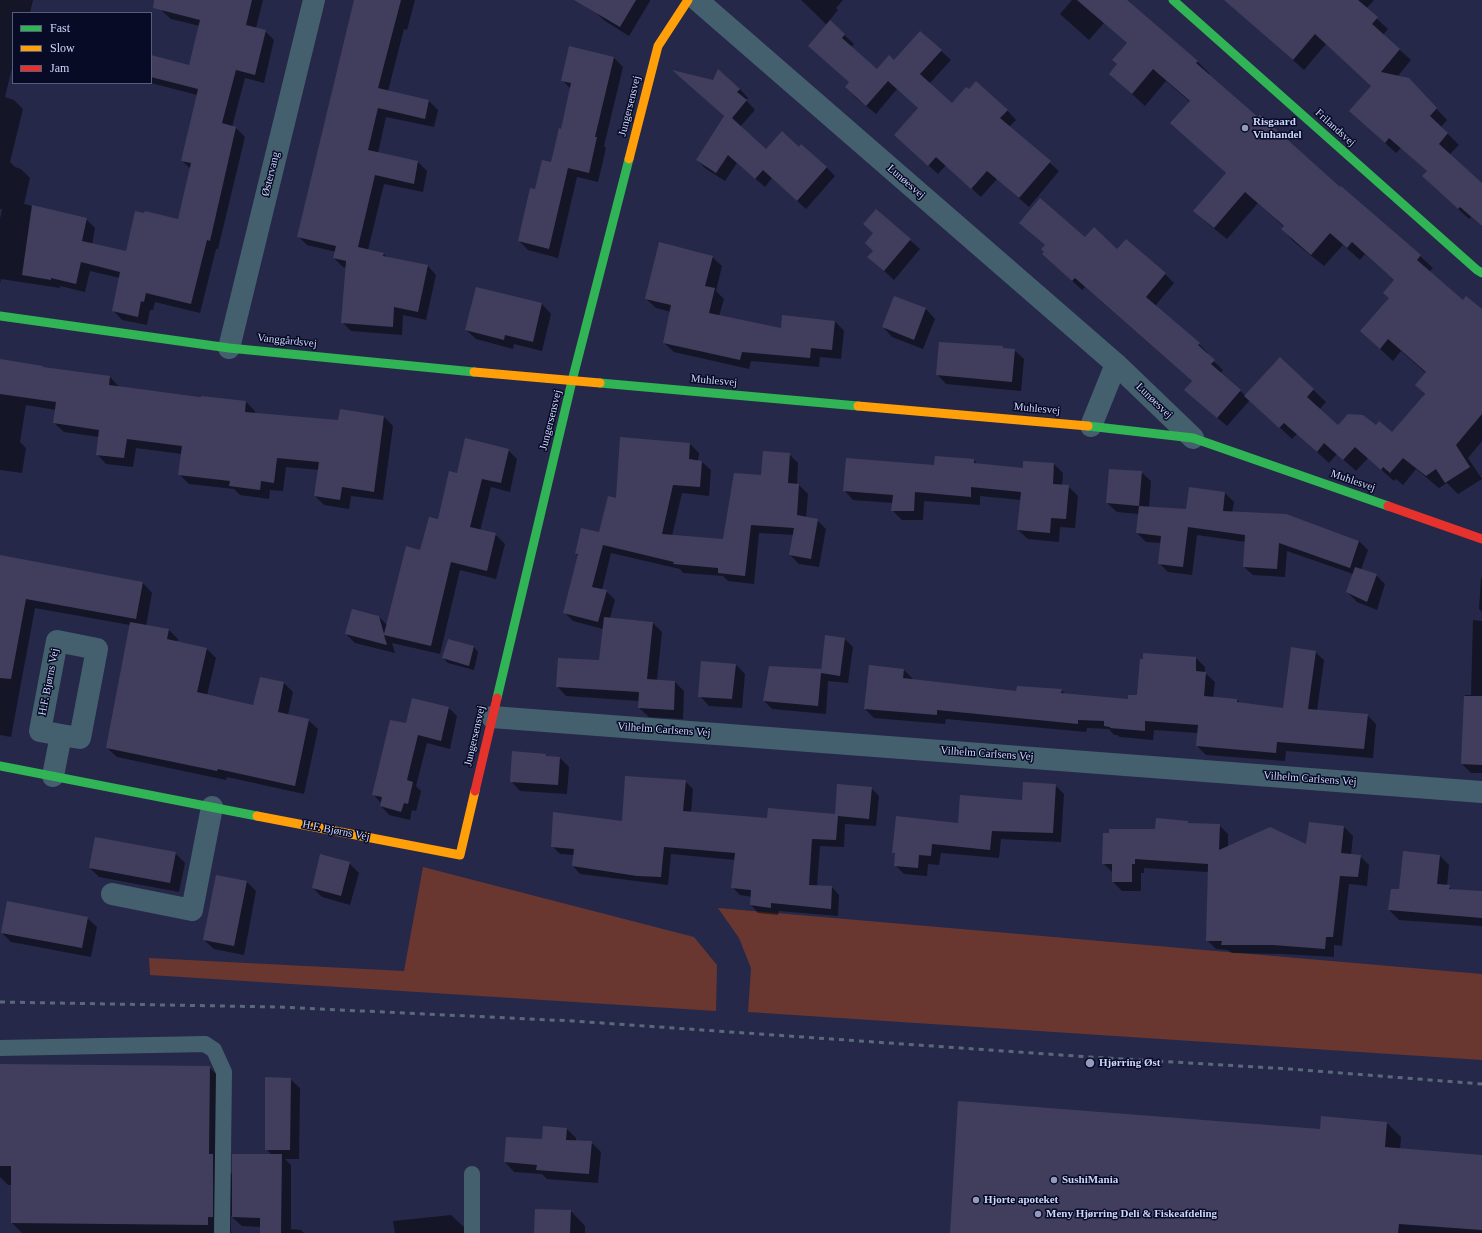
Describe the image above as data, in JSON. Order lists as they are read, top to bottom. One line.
{"streets":{"street":["Jungersensvej","Frilandsvej","Østervang","Lunøesvej","Vanggårdsvej","Muhlesvej","H.F. Bjørns Vej","Vilhelm Carlsens Vej"]},"crossings":[["Jungersensvej","Vanggårdsvej"],["Jungersensvej","Muhlesvej"],["Jungersensvej","H.F. Bjørns Vej"],["Jungersensvej","Vilhelm Carlsens Vej"],["Østervang","Vanggårdsvej"],["Lunøesvej","Muhlesvej"],["Vanggårdsvej","Muhlesvej"]],"places":["Risgaard Vinhandel","Hjørring Øst","SushiMania","Hjorte apoteket","Meny Hjørring Deli & Fiskeafdeling"],"legend":["Fast","Slow","Jam"]}
